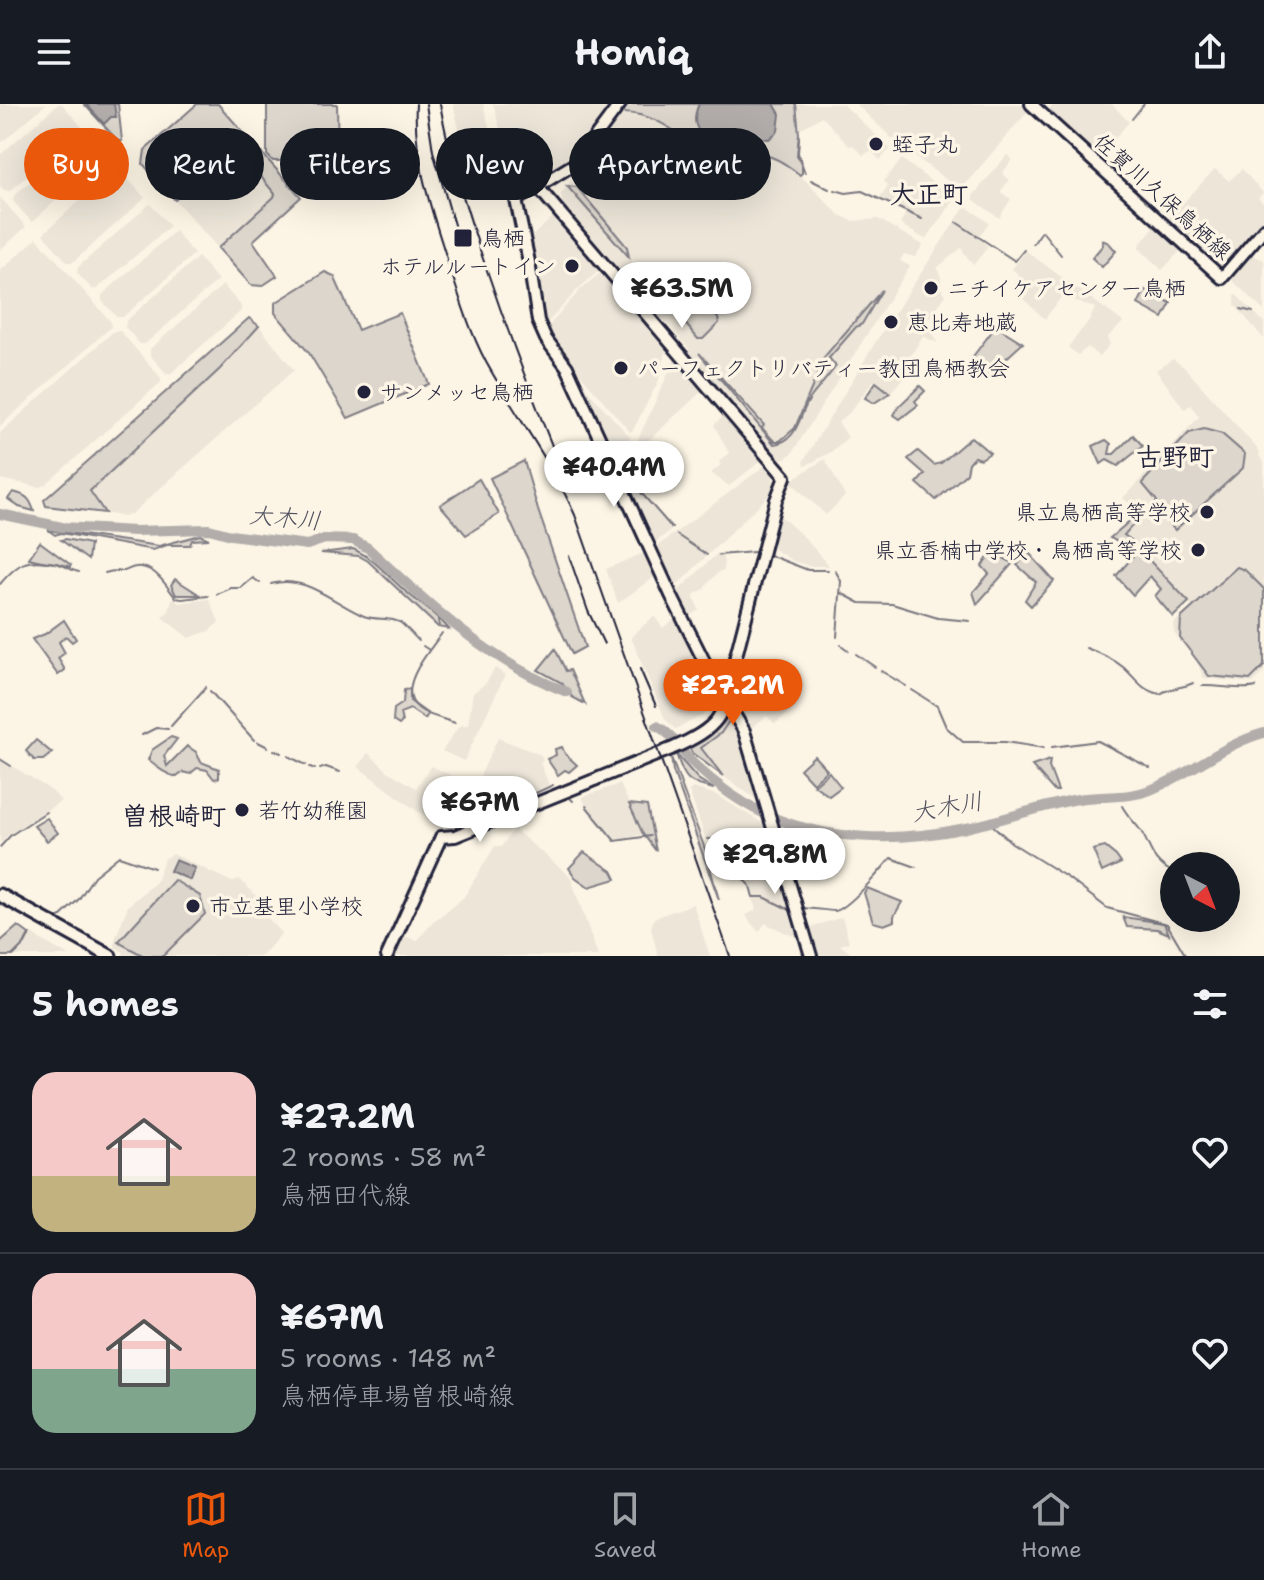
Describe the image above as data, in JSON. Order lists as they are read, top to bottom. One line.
{"streets":{"main road":["佐賀川久保鳥栖線"]},"districts":["大正町","古野町","曽根崎町"],"water":["大木川"],"places":{"other":["蛭子丸","ホテルルートイン","ニチイケアセンター鳥栖","恵比寿地蔵","パーフェクトリバティー教団鳥栖教会","サンメッセ鳥栖","県立鳥栖高等学校","県立香楠中学校・鳥栖高等学校","若竹幼稚園","市立基里小学校"],"transit":["鳥栖"]},"north":"bottom right","page":{"header":"Homiq","chip":["Buy","Rent","Filters","New","Apartment"],"price":["¥63.5M","¥40.4M","¥27.2M","¥67M","¥29.8M"],"heading":"5 homes","list":[{"name":"¥27.2M","note":"2 rooms · 58 m² · 鳥栖田代線"},{"name":"¥67M","note":"5 rooms · 148 m² · 鳥栖停車場曽根崎線"}],"tabs":["Map","Saved","Home"]}}
